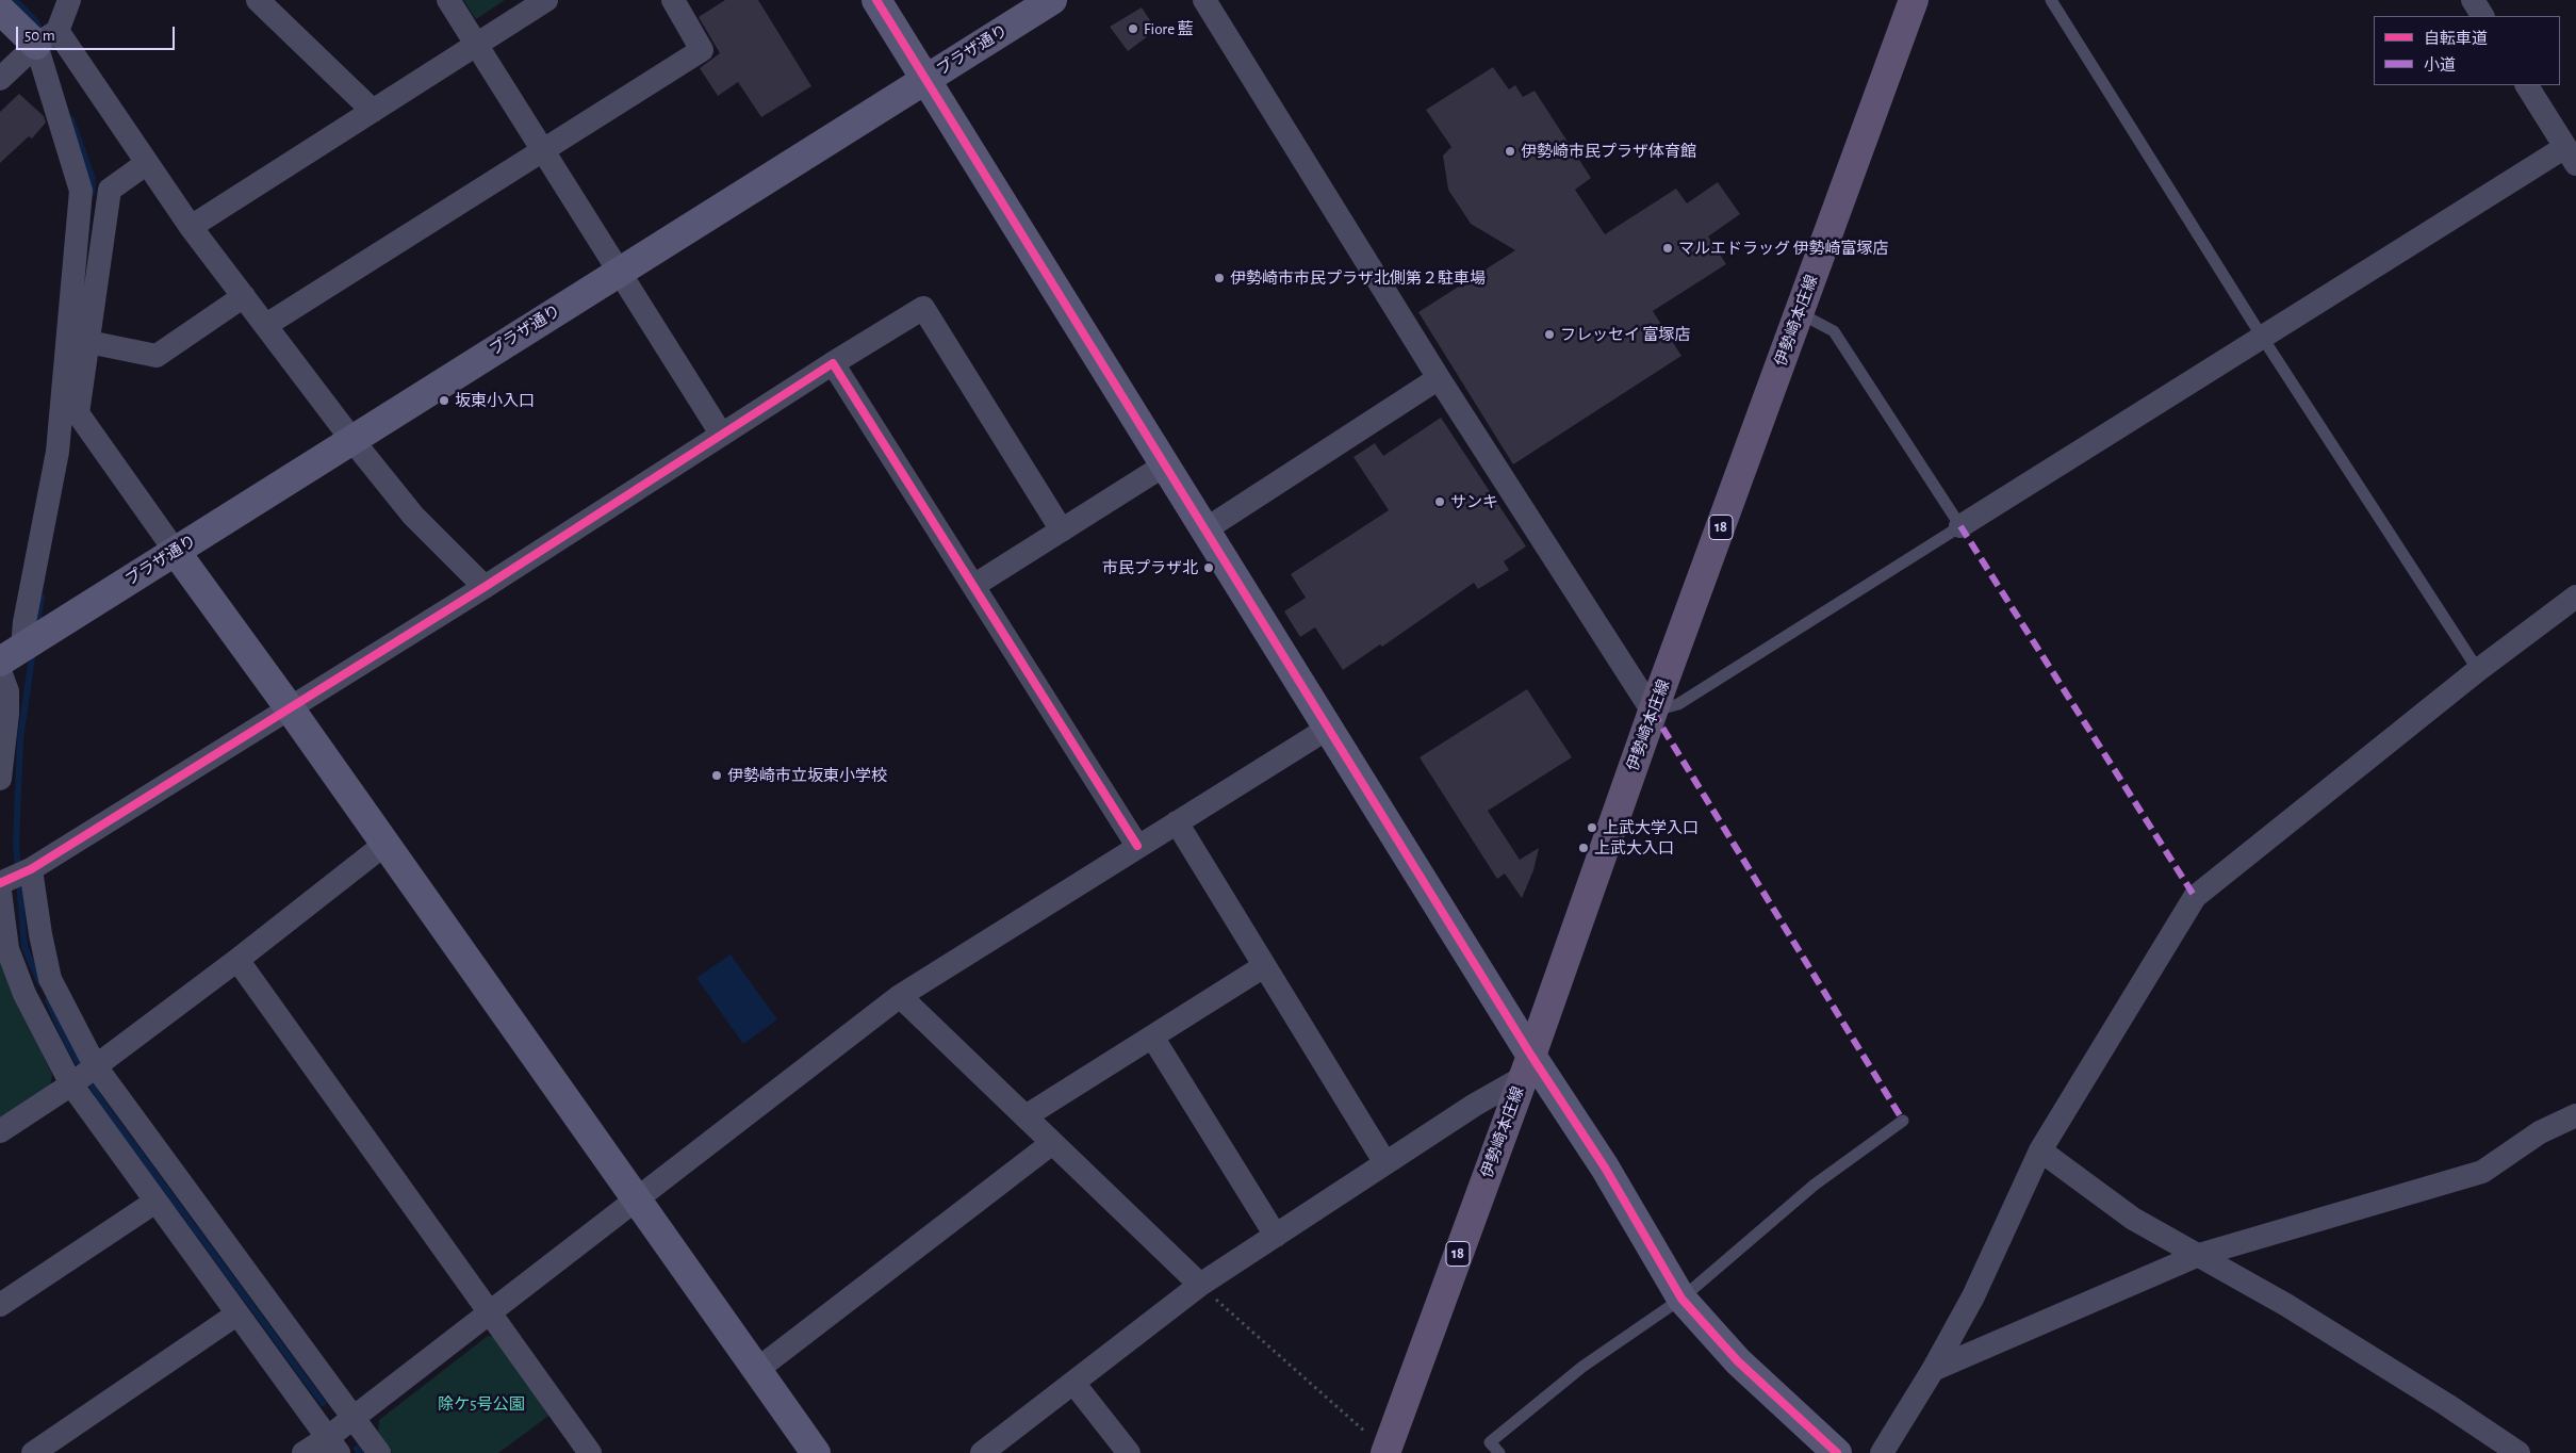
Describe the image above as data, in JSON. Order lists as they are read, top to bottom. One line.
{"streets":{"main road":["伊勢崎本庄線","18"],"street":["プラザ通り"]},"parks":["除ケ5号公園"],"places":["Fiore 藍","伊勢崎市民プラザ体育館","マルエドラッグ 伊勢崎富塚店","伊勢崎市市民プラザ北側第２駐車場","フレッセイ 富塚店","坂東小入口","サンキ","市民プラザ北","伊勢崎市立坂東小学校","上武大学入口","上武大入口"],"legend":["自転車道","小道"],"scale_bar":"50 m"}
